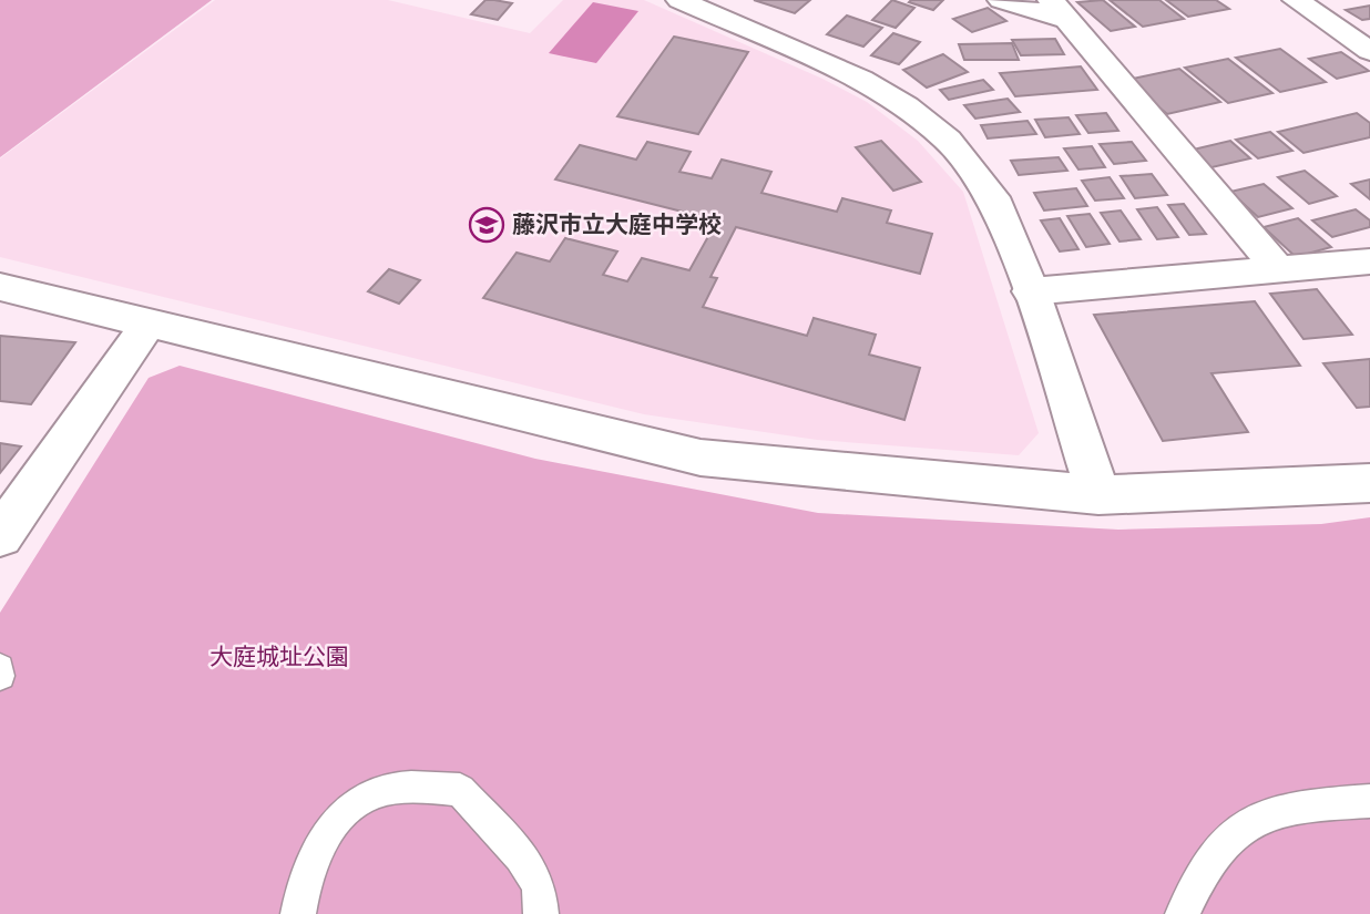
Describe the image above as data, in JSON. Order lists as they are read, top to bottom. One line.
{"parks":["大庭城址公園"],"places":{"school or university":["藤沢市立大庭中学校"]}}
